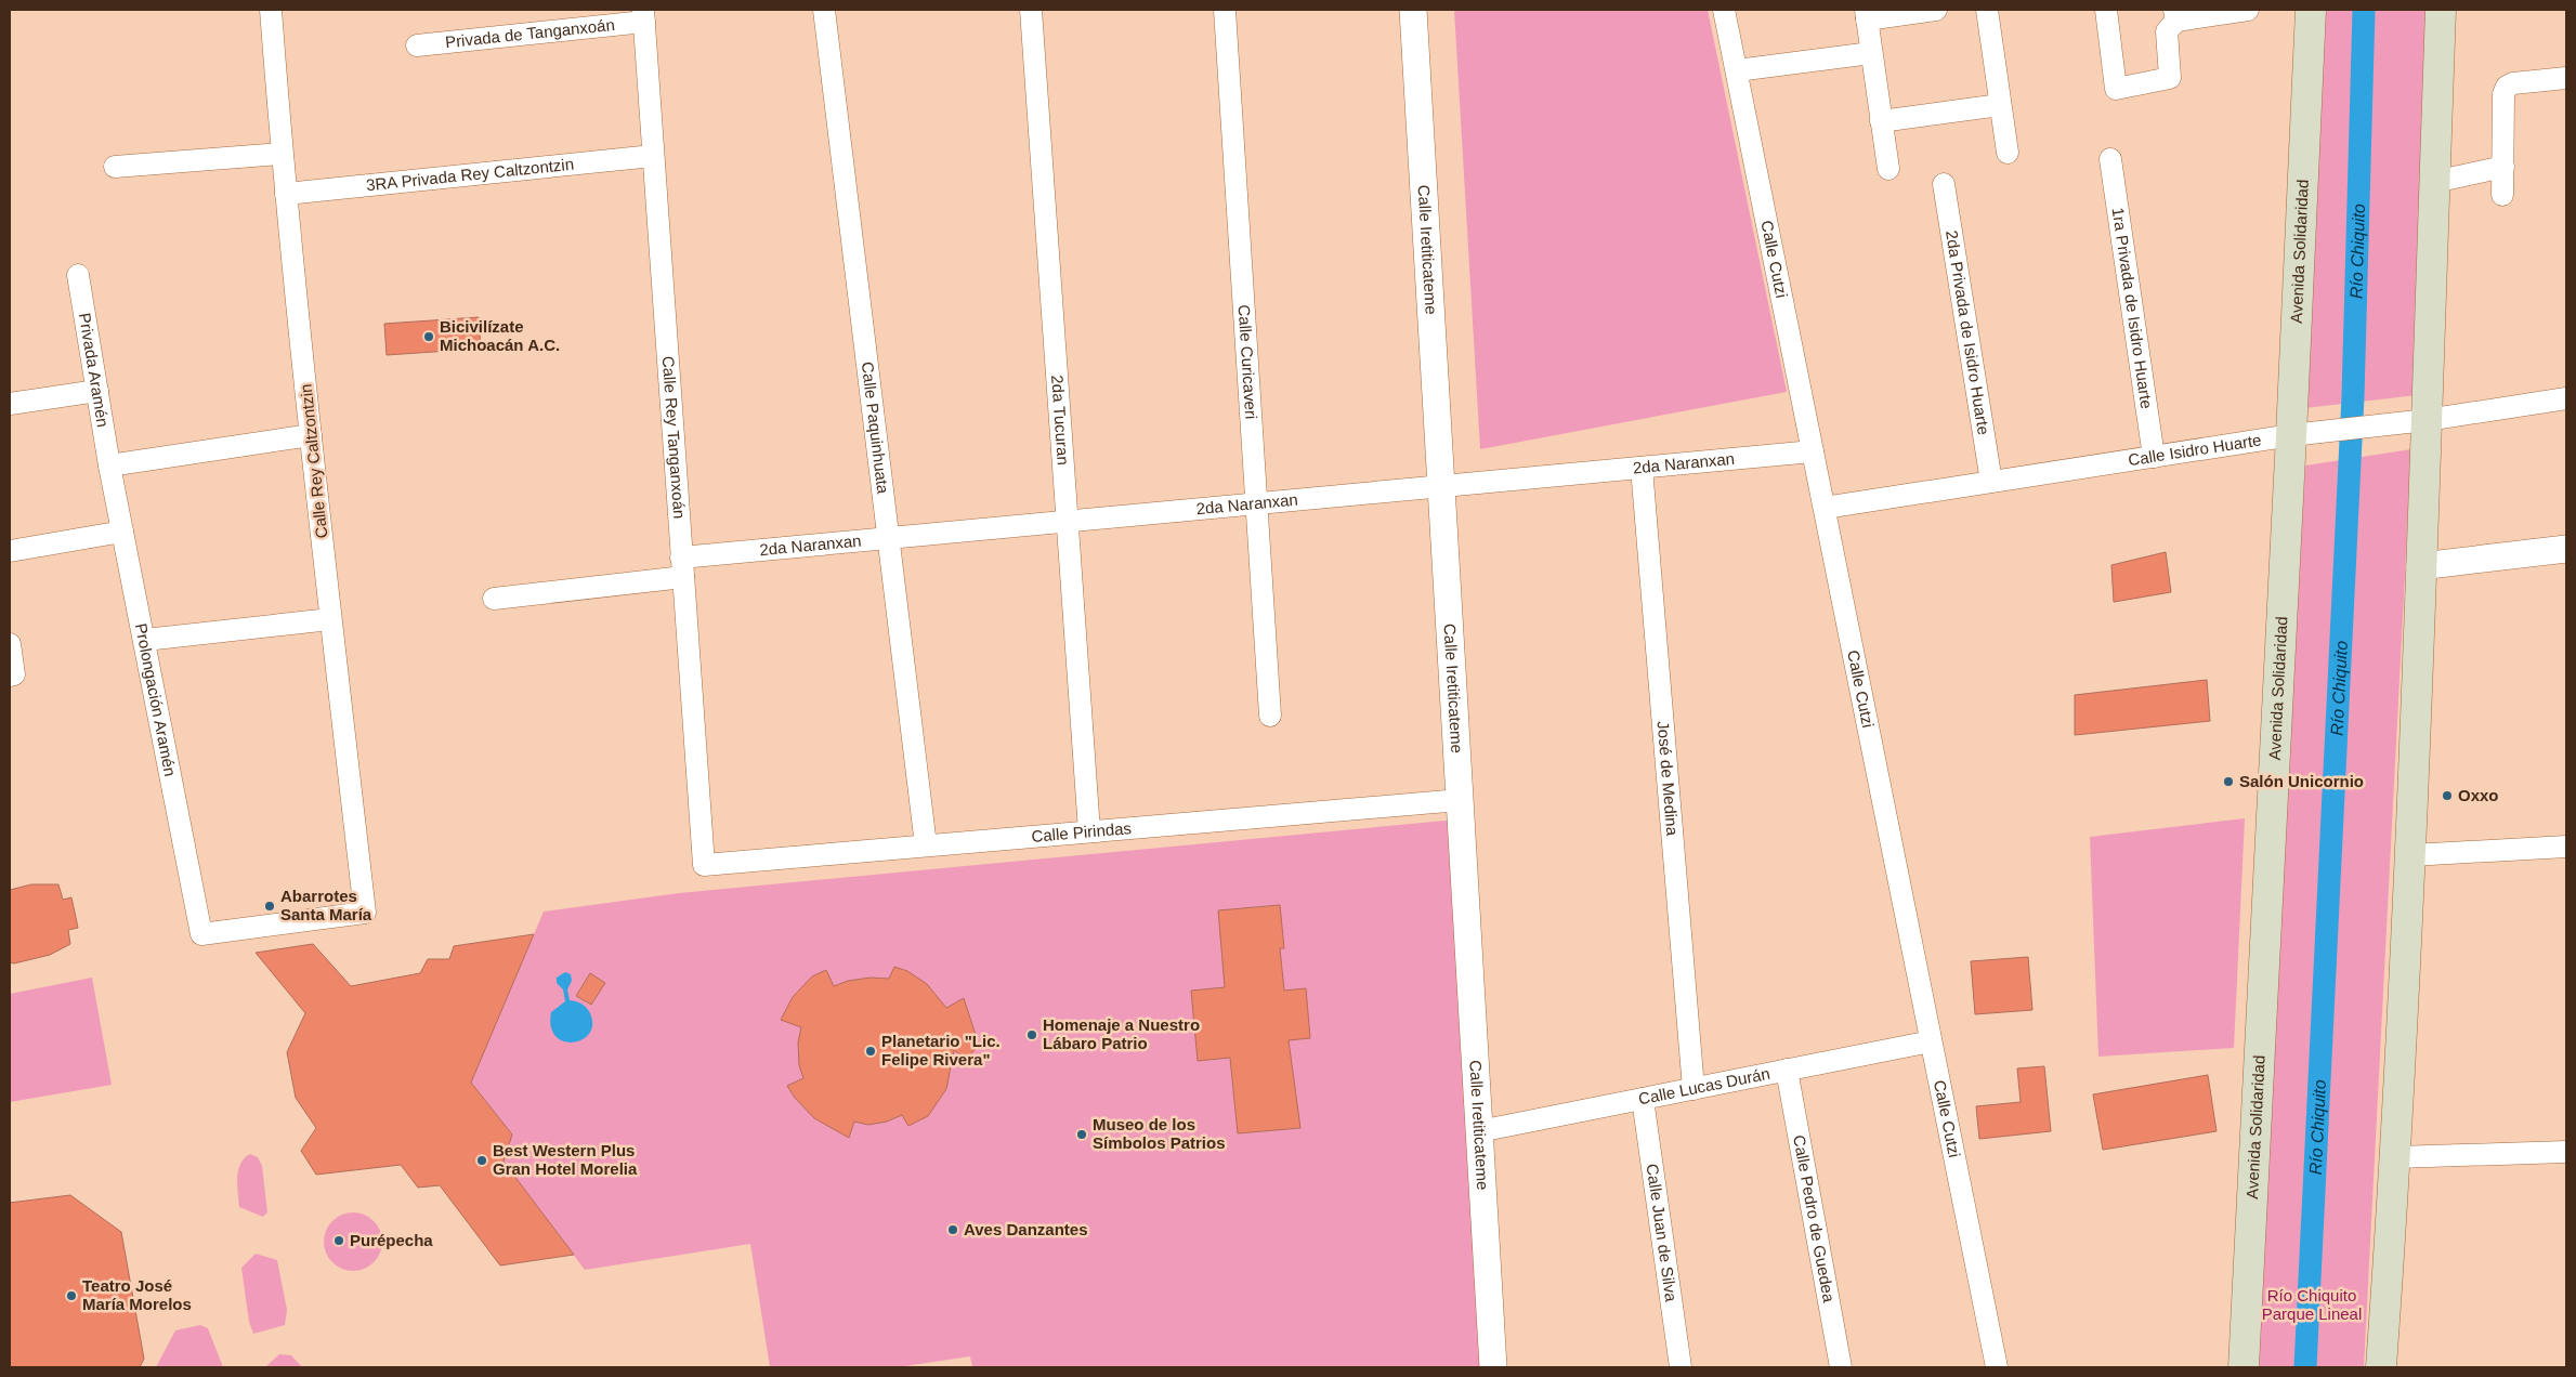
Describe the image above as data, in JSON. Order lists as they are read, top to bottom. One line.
{"streets":{"main road":["Avenida Solidaridad"],"street":["Privada de Tanganxoán","3RA Privada Rey Caltzontzin","Calle Iretiticateme","Calle Cutzi","1ra Privada de Isidro Huarte","2da Privada de Isidro Huarte","Calle Curicaveri","Privada Aramén","2da Tucuran","Calle Paquinhuata","Calle Rey Tanganxoán","Calle Isidro Huarte","Calle Rey Caltzontzin","2da Naranxan","Prolongación Aramén","José de Medina","Calle Pirindas","Calle Lucas Durán","Calle Pedro de Guedea","Calle Juan de Silva"]},"crossings":[["Privada de Tanganxoán","Calle Rey Tanganxoán"],["3RA Privada Rey Caltzontzin","Calle Rey Tanganxoán"],["3RA Privada Rey Caltzontzin","Calle Rey Caltzontzin"],["Calle Iretiticateme","2da Naranxan"],["Calle Iretiticateme","Calle Pirindas"],["Calle Iretiticateme","Calle Lucas Durán"],["Avenida Solidaridad","Calle Isidro Huarte"],["Calle Cutzi","Calle Isidro Huarte"],["Calle Cutzi","2da Naranxan"],["Calle Cutzi","Calle Lucas Durán"],["1ra Privada de Isidro Huarte","Calle Isidro Huarte"],["2da Privada de Isidro Huarte","Calle Isidro Huarte"],["Calle Curicaveri","2da Naranxan"],["Privada Aramén","Prolongación Aramén"],["2da Tucuran","2da Naranxan"],["2da Tucuran","Calle Pirindas"],["Calle Paquinhuata","2da Naranxan"],["Calle Paquinhuata","Calle Pirindas"],["Calle Rey Tanganxoán","2da Naranxan"],["Calle Rey Tanganxoán","Calle Pirindas"],["Calle Rey Caltzontzin","Prolongación Aramén"],["2da Naranxan","José de Medina"],["José de Medina","Calle Lucas Durán"],["Calle Lucas Durán","Calle Pedro de Guedea"],["Calle Lucas Durán","Calle Juan de Silva"]],"water":["Río Chiquito"],"parks":["Río Chiquito Parque Lineal"],"places":["Bicivilízate Michoacán A.C.","Salón Unicornio","Oxxo","Abarrotes Santa María","Homenaje a Nuestro Lábaro Patrio","Planetario \"Lic. Felipe Rivera\"","Museo de los Símbolos Patrios","Best Western Plus Gran Hotel Morelia","Aves Danzantes","Purépecha","Teatro José María Morelos"]}
